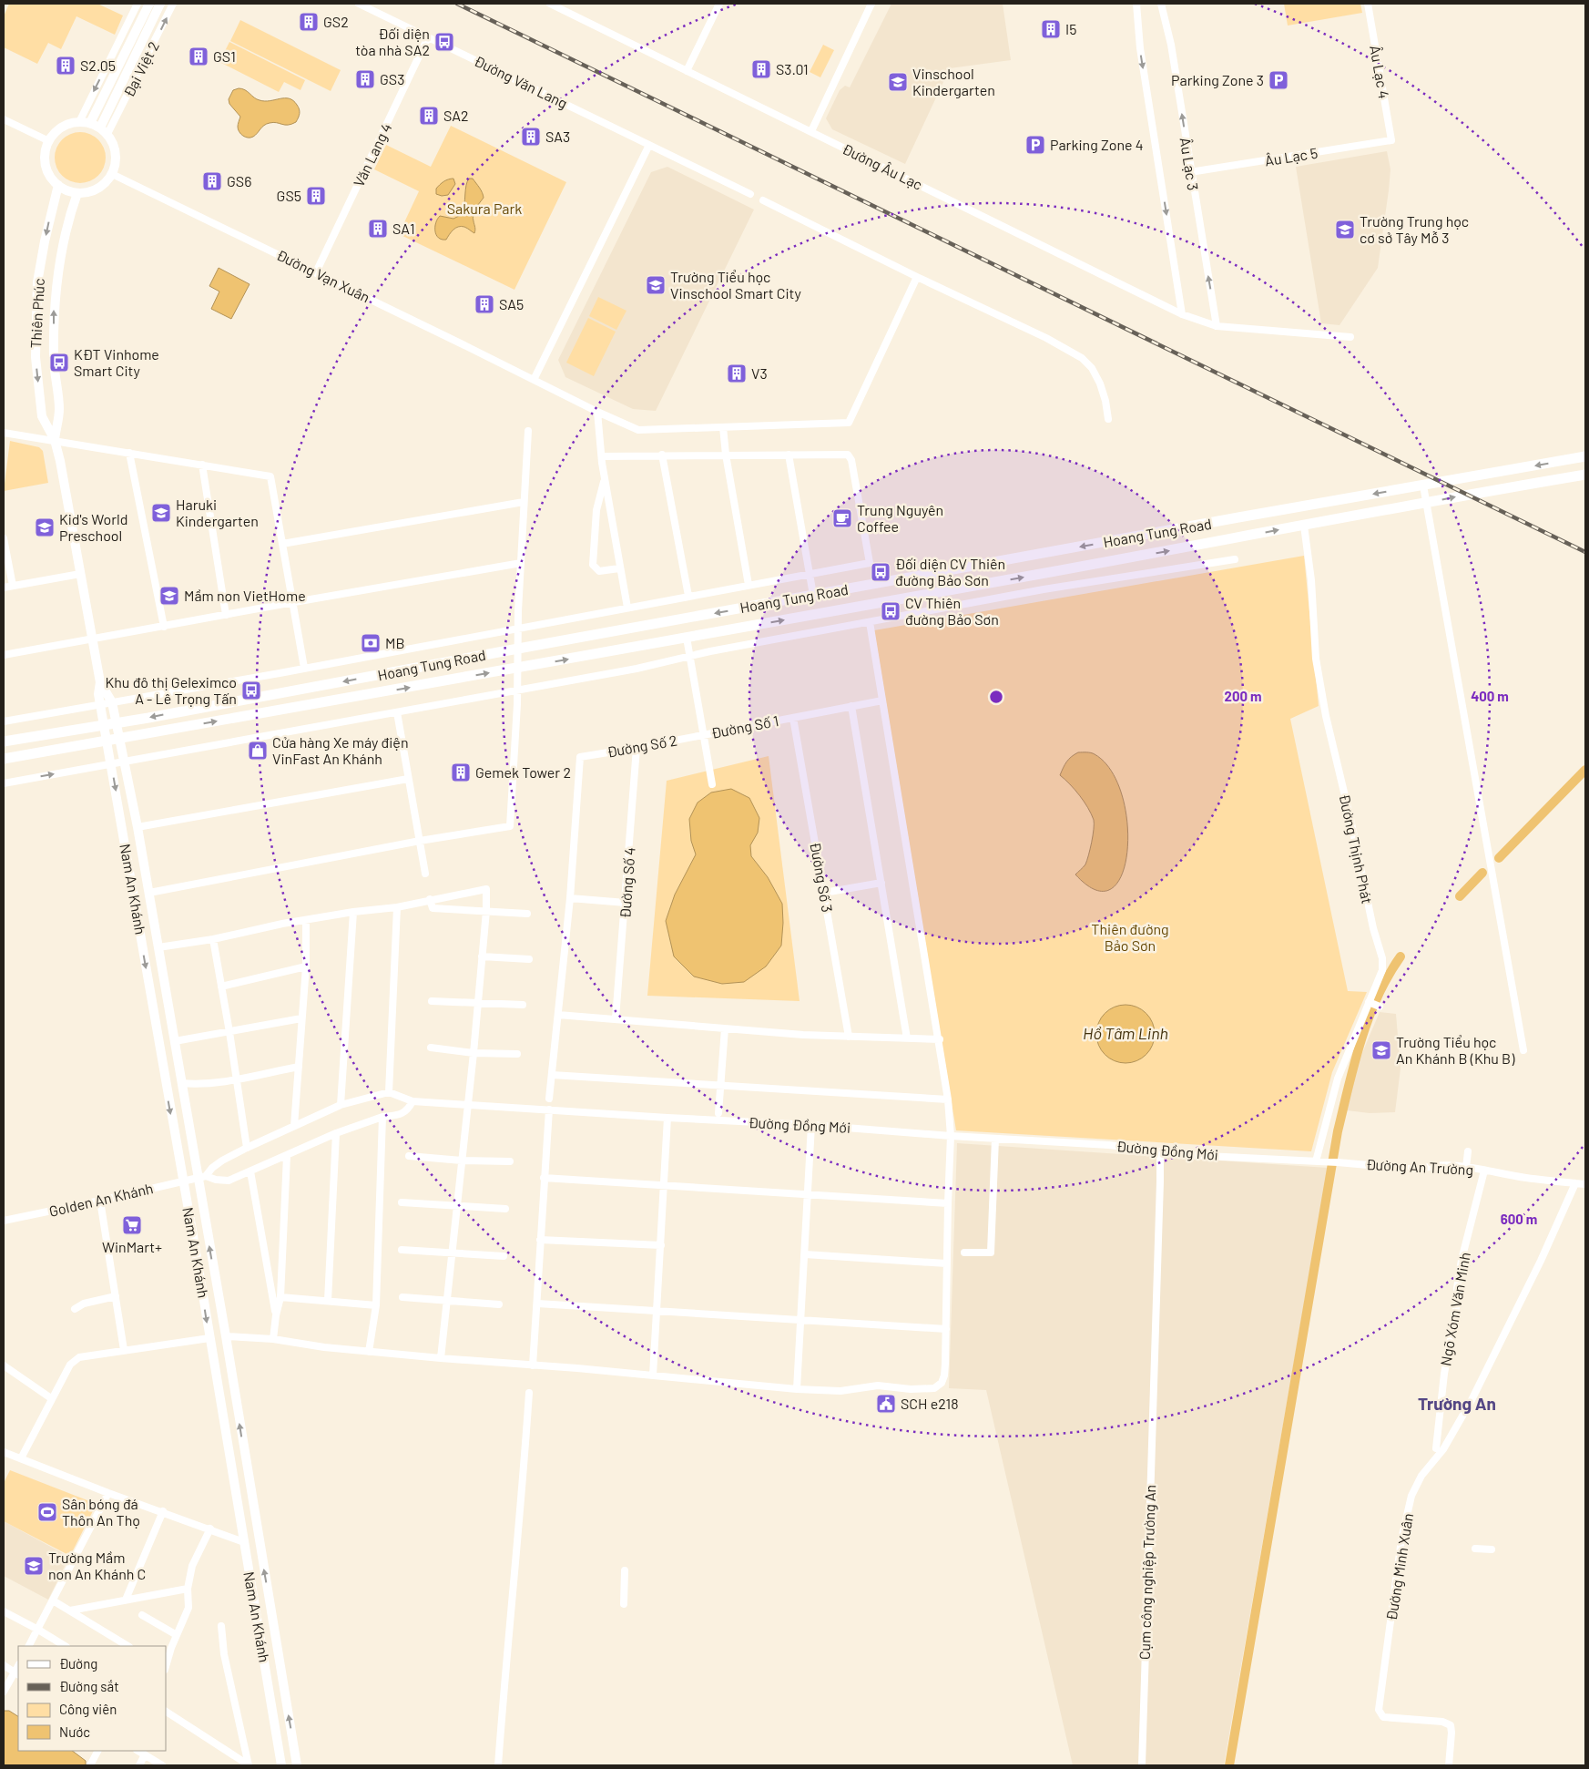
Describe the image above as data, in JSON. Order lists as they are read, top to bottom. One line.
{"streets":{"main road":["Hoang Tung Road"],"street":["Đại Việt 2","Âu Lạc 4","Đường Văn Lang","Văn Lang 4","Âu Lạc 5","Âu Lạc 3","Đường Âu Lạc","Đường Vạn Xuân","Thiên Phúc","Đường Số 1","Đường Số 2","Đường Thịnh Phát","Đường Số 3","Đường Số 4","Nam An Khánh","Đường Đồng Mới","Đường An Trường","Golden An Khánh","Ngõ Xóm Văn Minh","Đường Minh Xuân","Cụm công nghiệp Trường An"]},"crossings":[["Đại Việt 2","Đường Vạn Xuân"],["Đại Việt 2","Thiên Phúc"],["Âu Lạc 4","Âu Lạc 5"],["Đường Văn Lang","Văn Lang 4"],["Văn Lang 4","Đường Vạn Xuân"],["Âu Lạc 5","Âu Lạc 3"],["Âu Lạc 3","Đường Âu Lạc"],["Đường Vạn Xuân","Thiên Phúc"],["Thiên Phúc","Hoang Tung Road"],["Thiên Phúc","Nam An Khánh"],["Hoang Tung Road","Đường Số 1"],["Hoang Tung Road","Đường Thịnh Phát"],["Hoang Tung Road","Nam An Khánh"],["Đường Số 1","Đường Số 2"],["Đường Số 1","Đường Số 3"],["Đường Số 2","Đường Số 4"],["Đường Thịnh Phát","Đường Đồng Mới"],["Nam An Khánh","Golden An Khánh"],["Đường Đồng Mới","Đường An Trường"],["Đường Đồng Mới","Cụm công nghiệp Trường An"],["Đường An Trường","Ngõ Xóm Văn Minh"],["Đường An Trường","Đường Minh Xuân"]],"districts":["Trường An"],"water":["Hồ Tâm Linh"],"parks":["Sakura Park","Thiên đường Bảo Sơn"],"places":{"building":["GS2","I5","GS1","S2.05","S3.01","GS3","SA2","SA3","GS6","GS5","SA1","SA5","V3","Gemek Tower 2"],"bus stop":["Đối diện tòa nhà SA2","KĐT Vinhome Smart City","Đối diện CV Thiên đường Bảo Sơn","CV Thiên đường Bảo Sơn","Khu đô thị Geleximco A - Lê Trọng Tấn"],"parking":["Parking Zone 3","Parking Zone 4"],"school or university":["Vinschool Kindergarten","Trường Trung học cơ sở Tây Mỗ 3","Trường Tiểu học Vinschool Smart City","Haruki Kindergarten","Kid's World Preschool","Mầm non VietHome","Trường Tiểu học An Khánh B (Khu B)","Trường Mầm non An Khánh C"],"cafe":["Trung Nguyên Coffee"],"bank":["MB"],"shop":["Cửa hàng Xe máy điện VinFast An Khánh"],"supermarket":["WinMart+"],"public building":["SCH e218"],"sports":["Sân bóng đá Thôn An Thọ"]},"legend":["Đường","Đường sắt","Công viên","Nước"],"rings":["200 m","400 m","600 m"]}
